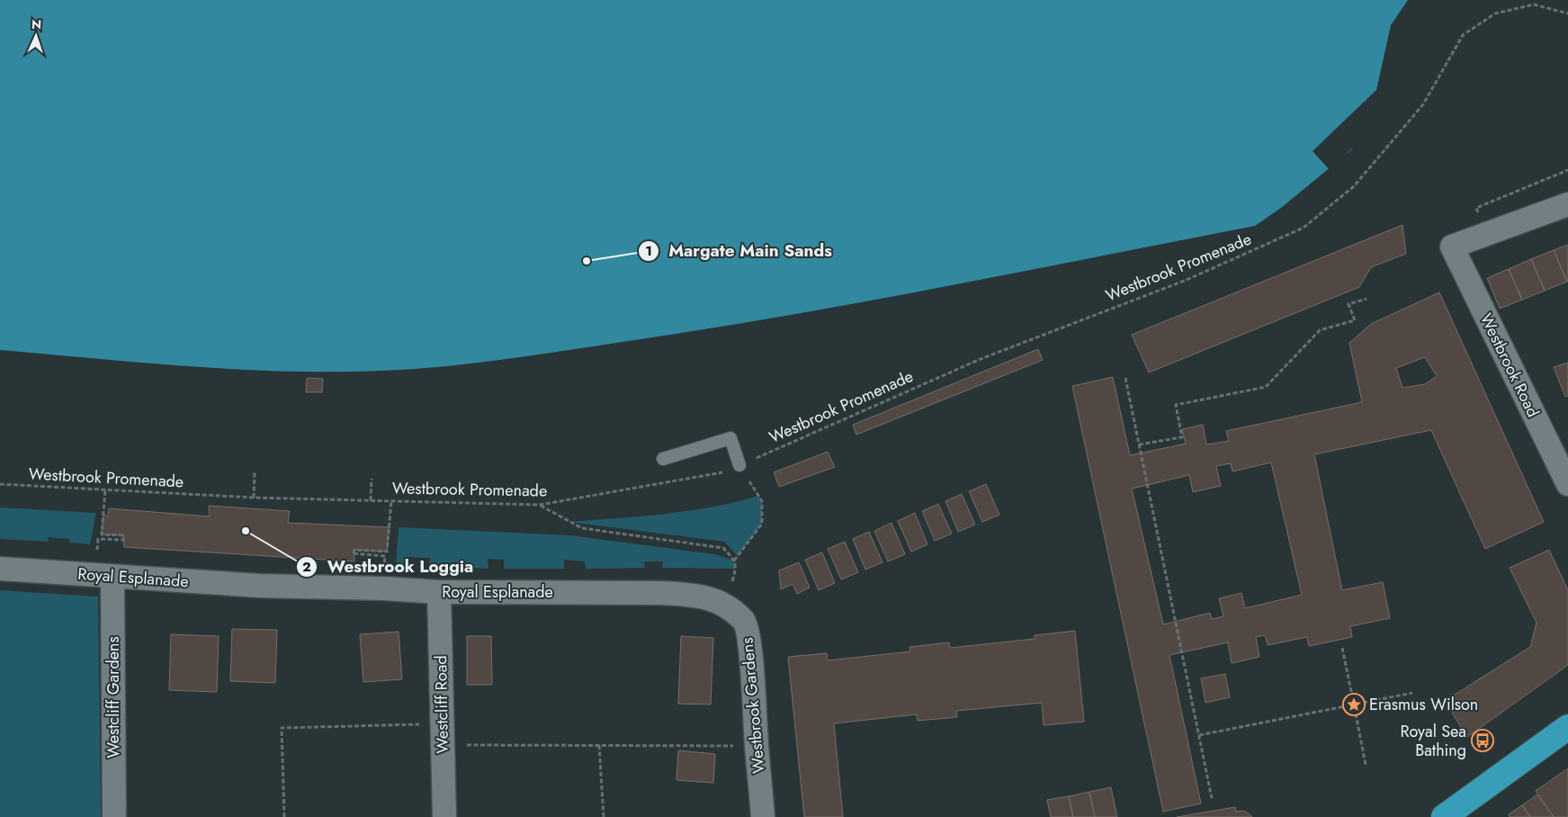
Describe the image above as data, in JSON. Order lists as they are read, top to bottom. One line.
{"streets":{"street":["Westbrook Road","Royal Esplanade","Westcliff Gardens","Westcliff Road","Westbrook Gardens"],"path":["Westbrook Promenade"]},"crossings":[["Royal Esplanade","Westcliff Gardens"],["Royal Esplanade","Westcliff Road"],["Royal Esplanade","Westbrook Gardens"]],"places":{"other":["Margate Main Sands","Westbrook Loggia"],"place":["Erasmus Wilson"],"bus stop":["Royal Sea Bathing"]},"north":"top"}
